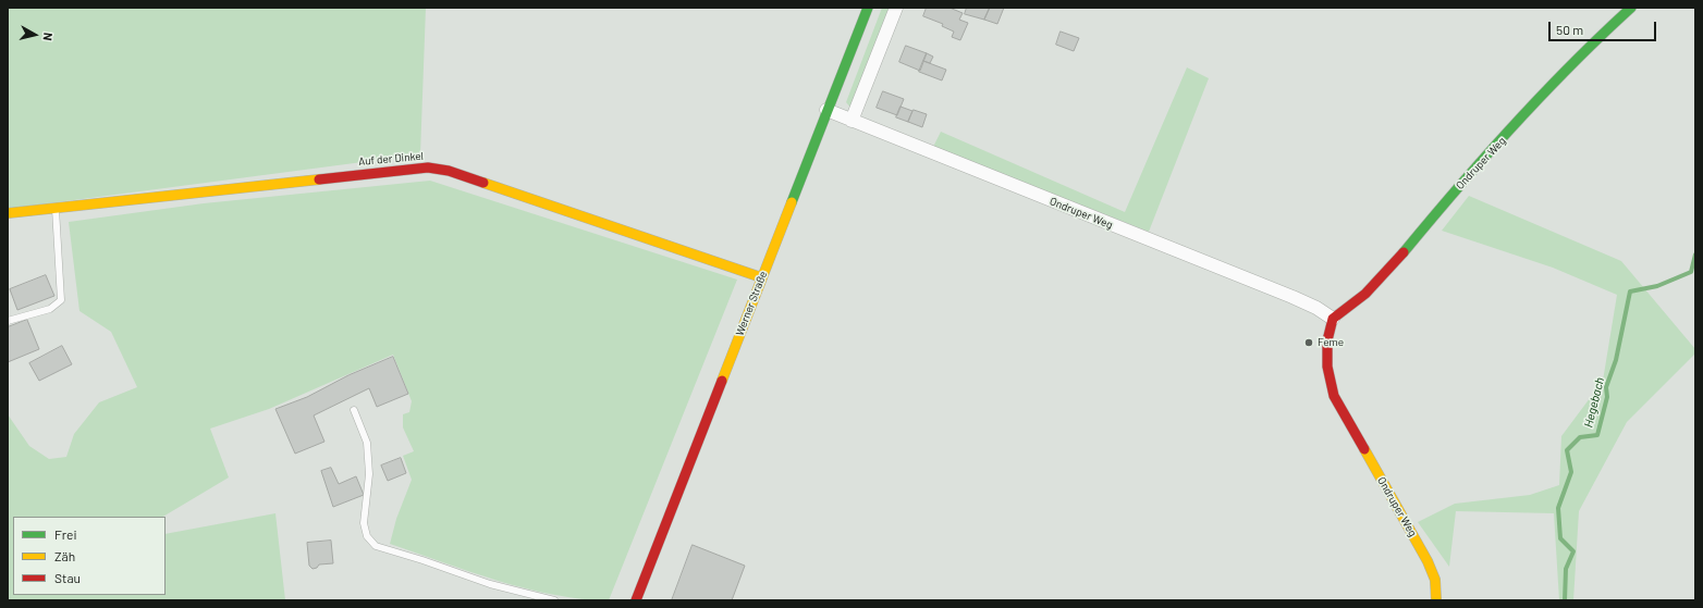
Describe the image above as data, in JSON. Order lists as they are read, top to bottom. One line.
{"streets":{"street":["Auf der Dinkel","Ondruper Weg","Werner Straße"]},"crossings":[["Auf der Dinkel","Werner Straße"],["Ondruper Weg","Werner Straße"]],"water":["Hegebach"],"places":["Feme"],"legend":["Frei","Zäh","Stau"],"scale_bar":"50 m","north":"right"}
